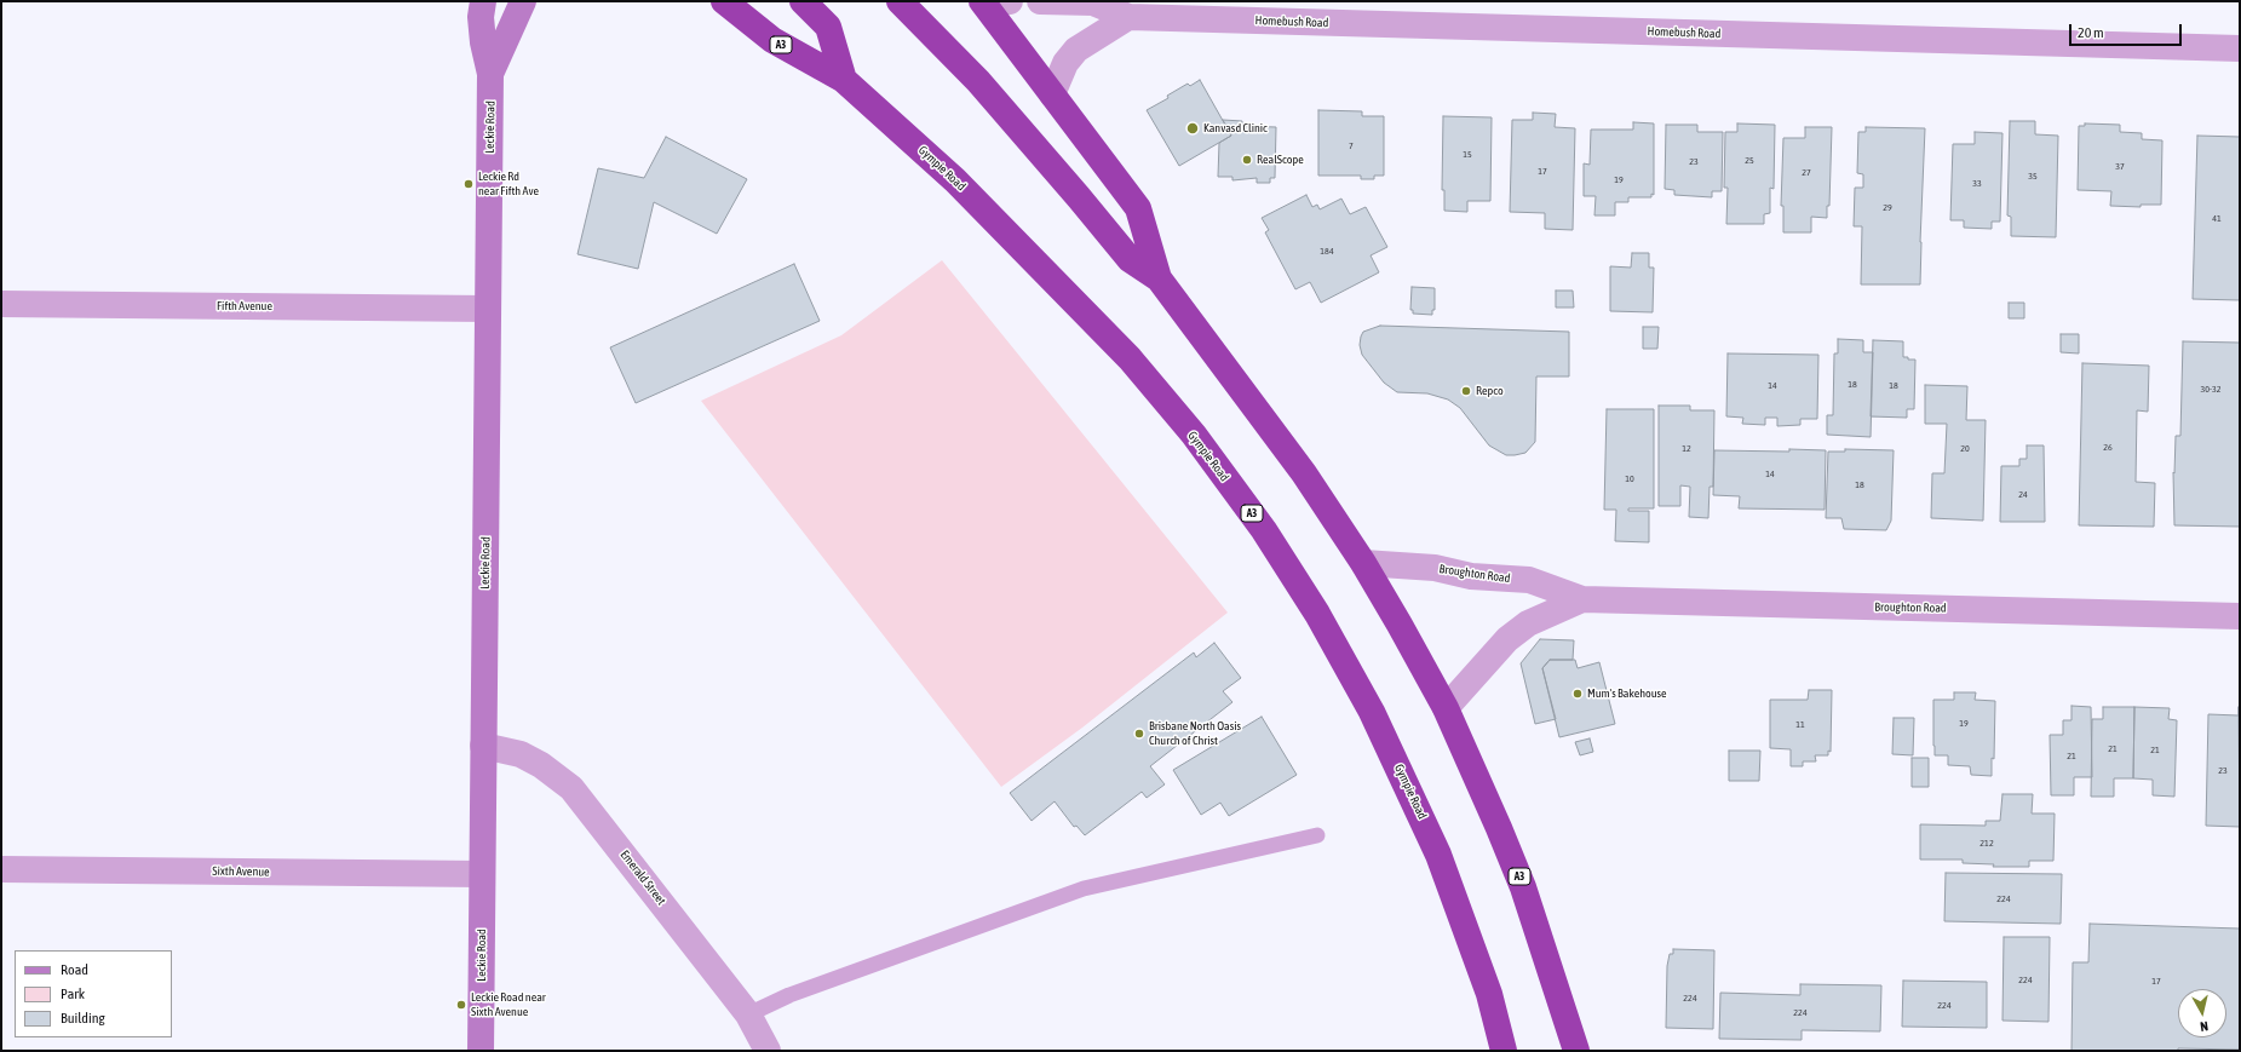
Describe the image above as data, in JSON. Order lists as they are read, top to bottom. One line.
{"streets":{"highway":["A3","Gympie Road"],"street":["Homebush Road","Leckie Road","Fifth Avenue","Broughton Road","Sixth Avenue","Emerald Street"]},"crossings":[["A3","Broughton Road"],["Leckie Road","Fifth Avenue"],["Leckie Road","Sixth Avenue"],["Leckie Road","Emerald Street"]],"places":["Kanvasd Clinic","RealScope","Leckie Rd near Fifth Ave","Repco","Mum's Bakehouse","Brisbane North Oasis Church of Christ","Leckie Road near Sixth Avenue"],"house_numbers":["7","15","25","23","37","17","27","35","19","33","29","41","184","18","14","18","30-32","26","12","20","14","10","18","24","19","11","21","21","21","23","212","224","224","17","224","224","224"],"legend":["Road","Park","Building"],"scale_bar":"20 m","north":"bottom"}
